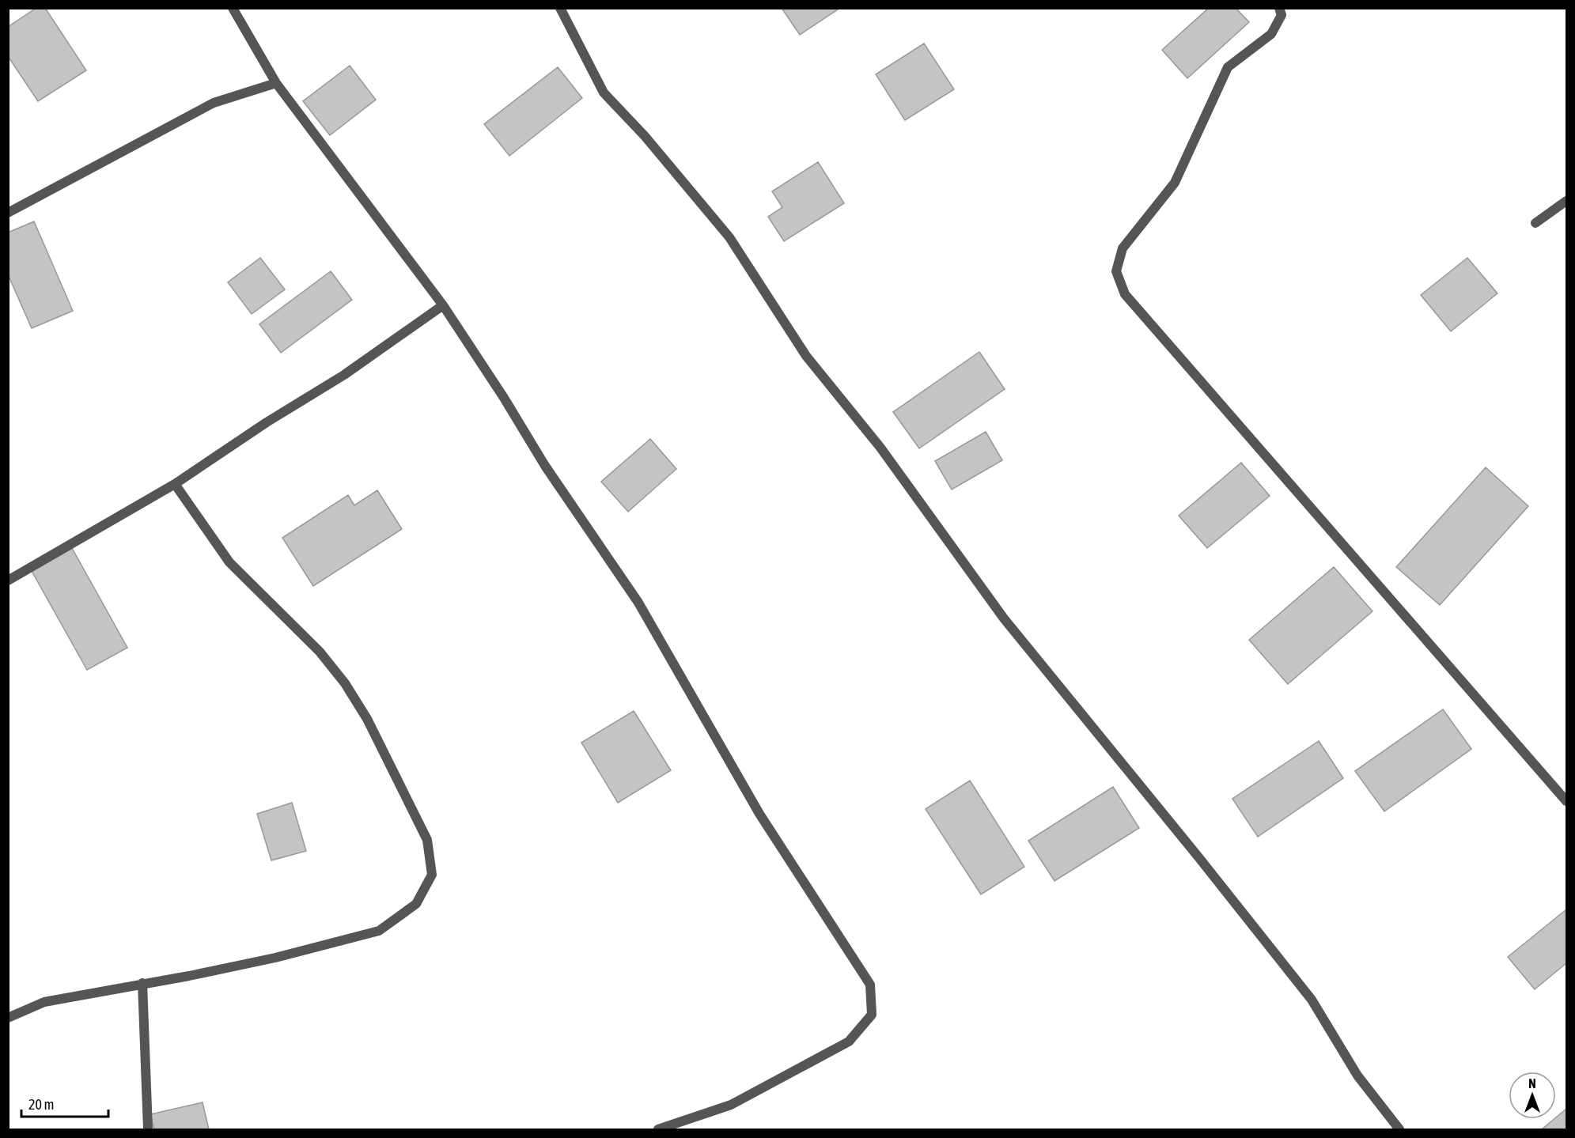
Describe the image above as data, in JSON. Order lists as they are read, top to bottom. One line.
{"scale_bar":"20 m","north":"top"}
